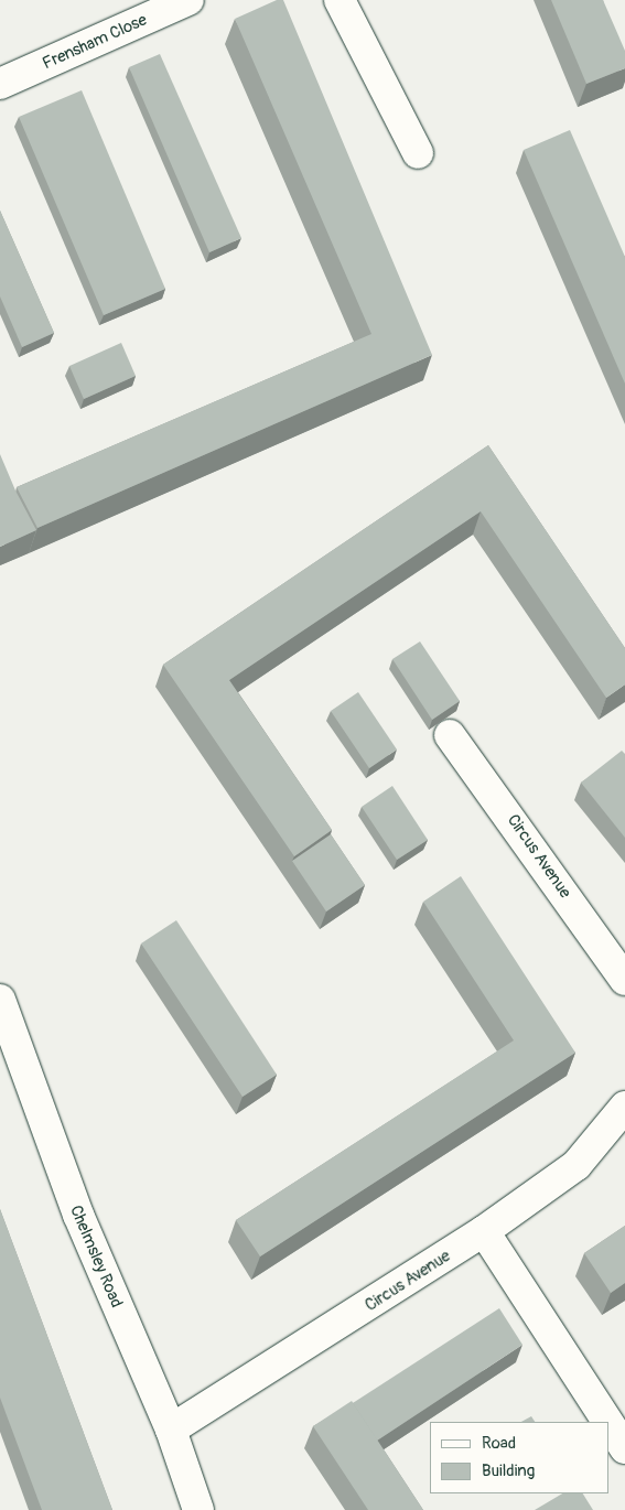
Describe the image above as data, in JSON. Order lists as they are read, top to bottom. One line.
{"streets":{"street":["Frensham Close","Circus Avenue","Chelmsley Road"]},"crossings":[["Circus Avenue","Chelmsley Road"]],"legend":["Road","Building"]}
